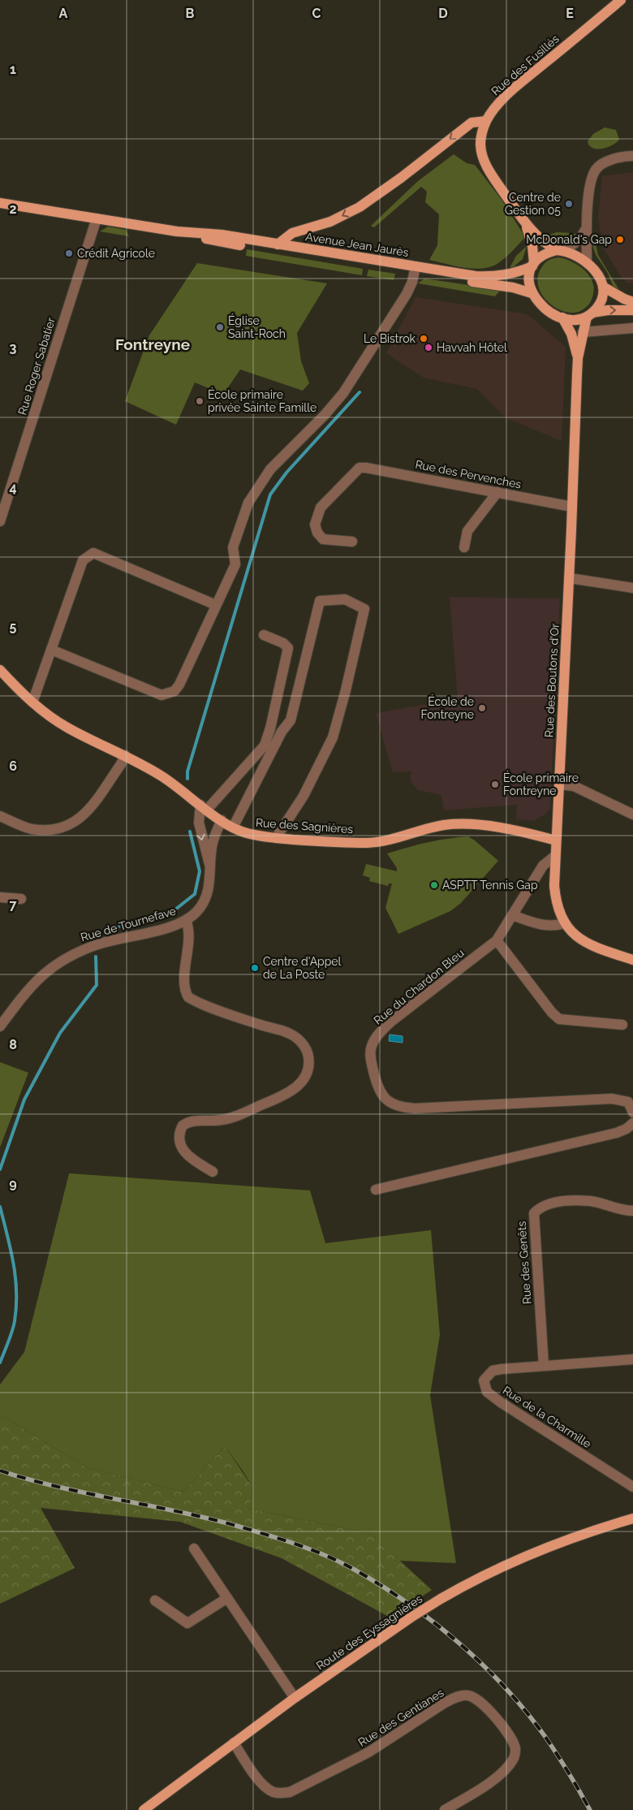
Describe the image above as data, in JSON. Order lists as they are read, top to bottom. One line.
{"streets":{"main road":["Rue des Fusillés","Avenue Jean Jaurès","Rue des Boutons d'Or","Rue des Sagnières","Route des Eyssagnières"],"street":["Rue Roger Sabatier","Rue des Pervenches","Rue de Tournefave","Rue du Chardon Bleu","Rue des Genêts","Rue de la Charmille","Rue des Gentianes"]},"crossings":[["Avenue Jean Jaurès","Rue Roger Sabatier"],["Avenue Jean Jaurès","Rue des Boutons d'Or"],["Rue des Pervenches","Rue des Boutons d'Or"],["Rue des Boutons d'Or","Rue des Sagnières"],["Rue des Boutons d'Or","Rue du Chardon Bleu"],["Rue des Sagnières","Rue de Tournefave"],["Rue des Genêts","Rue de la Charmille"],["Route des Eyssagnières","Rue des Gentianes"]],"districts":["Fontreyne"],"places":["Centre de Gestion 05","McDonald's Gap","Crédit Agricole","Église Saint-Roch","Le Bistrok","Havvah Hôtel","École primaire privée Sainte Famille","École de Fontreyne","École primaire Fontreyne","ASPTT Tennis Gap","Centre d'Appel de La Poste"],"grid":{"columns":["A","B","C","D","E"],"rows":["1","2","3","4","5","6","7","8","9"]}}
